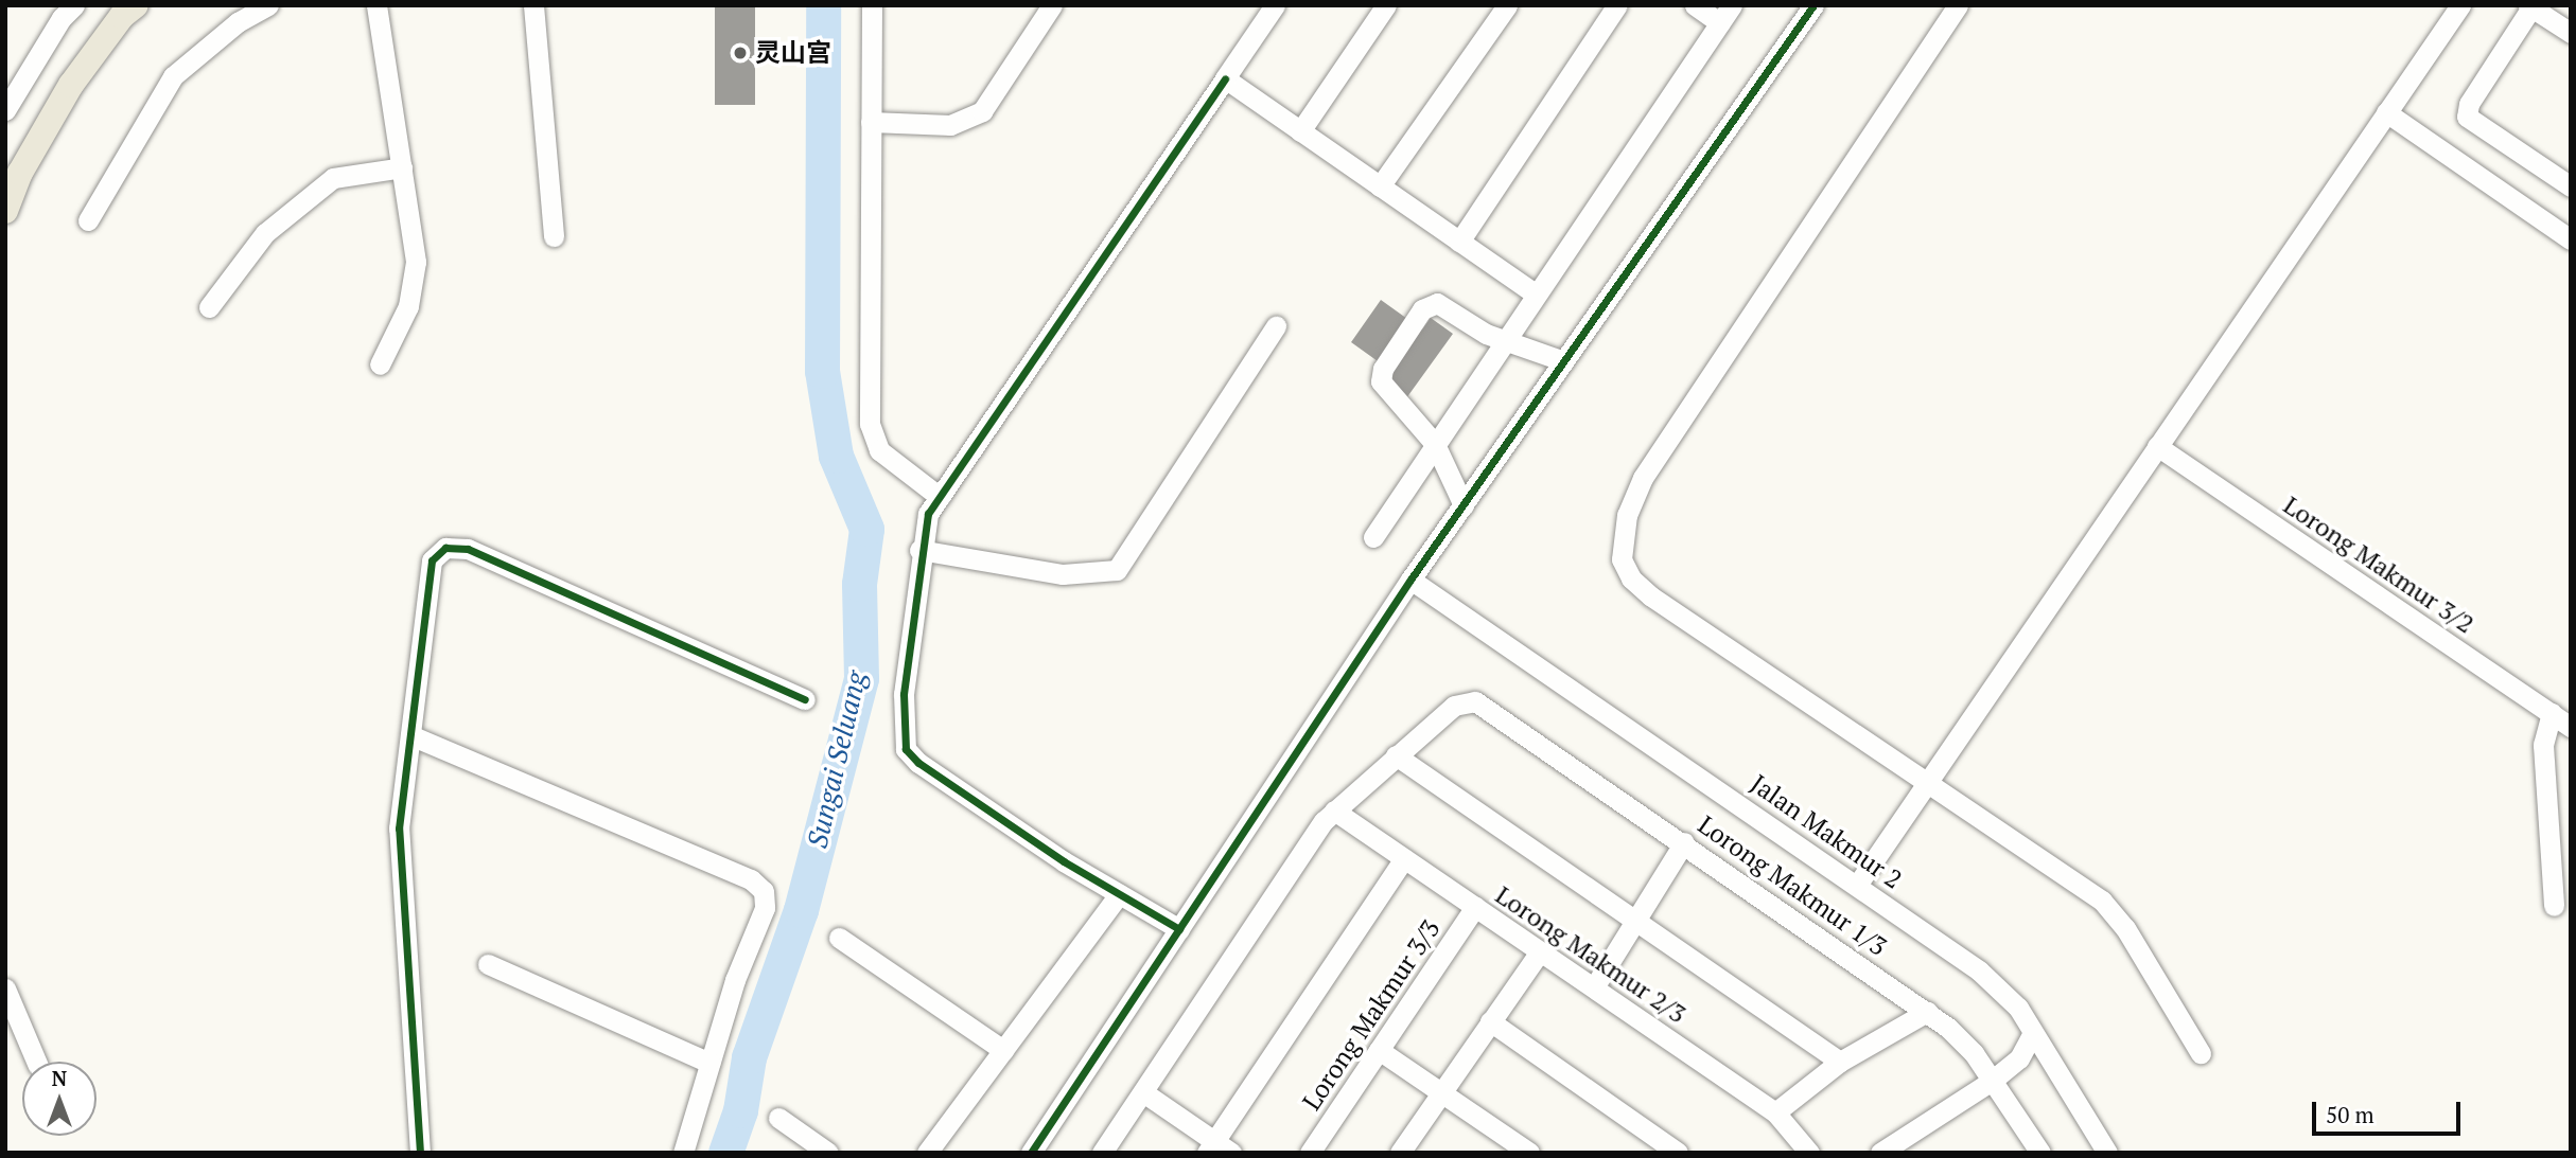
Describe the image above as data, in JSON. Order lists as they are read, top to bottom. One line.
{"streets":{"street":["Lorong Makmur 3/2","Jalan Makmur 2","Lorong Makmur 1/3","Lorong Makmur 2/3","Lorong Makmur 3/3"]},"crossings":[["Lorong Makmur 2/3","Lorong Makmur 3/3"]],"water":["Sungai Seluang"],"places":["灵山宫"],"scale_bar":"50 m","north":"top"}
